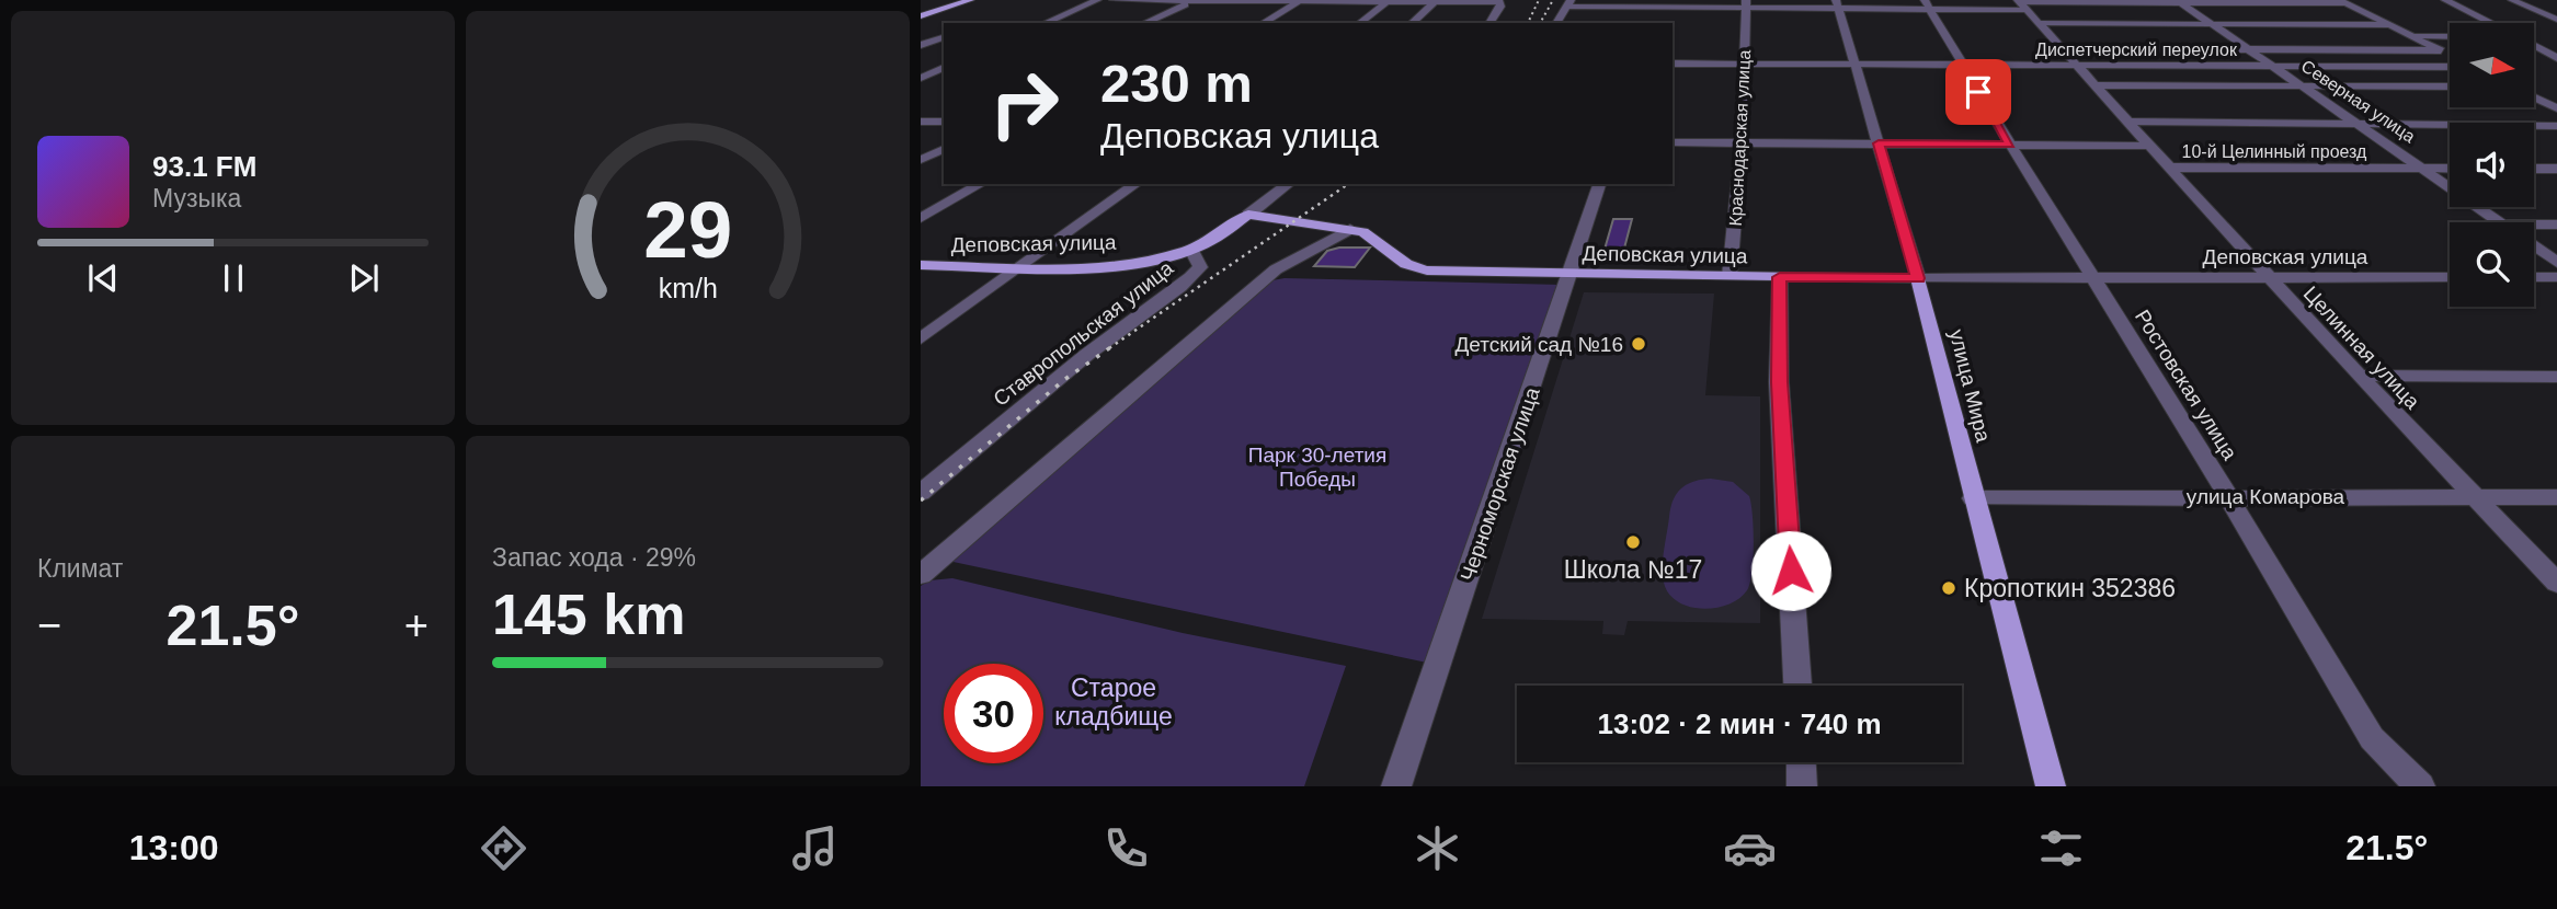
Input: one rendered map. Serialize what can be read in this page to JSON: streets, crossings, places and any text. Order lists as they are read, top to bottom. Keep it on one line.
{"streets":{"main road":["Деповская улица","Ставропольская улица","улица Мира"],"street":["Диспетчерский переулок","Северная улица","Краснодарская улица","10-й Целинный проезд","Целинная улица","Ростовская улица","Черноморская улица","улица Комарова"]},"crossings":[["Диспетчерский переулок","Северная улица"],["Диспетчерский переулок","Краснодарская улица"],["Диспетчерский переулок","Целинная улица"],["Диспетчерский переулок","Ростовская улица"],["Диспетчерский переулок","улица Мира"],["Северная улица","10-й Целинный проезд"],["Краснодарская улица","Деповская улица"],["10-й Целинный проезд","Целинная улица"],["Деповская улица","Ставропольская улица"],["Деповская улица","Целинная улица"],["Деповская улица","Ростовская улица"],["Деповская улица","улица Мира"],["Деповская улица","Черноморская улица"],["Целинная улица","улица Комарова"],["Ростовская улица","улица Комарова"],["улица Мира","улица Комарова"]],"parks":["Парк 30-летия Победы","Старое кладбище"],"places":["Детский сад №16","Школа №17","Кропоткин 352386"],"north":"right","page":{"turn":["230 m","Деповская улица"],"song":["93.1 FM","Музыка"],"tile":["Климат",["Запас хода · 29%","145 km"]],"heat":["−","21.5°","+"],"limit":"30","trip":"13:02 · 2 мин · 740 m","tabs":["13:00","21.5°"],"gauge":["29","km/h"]}}
